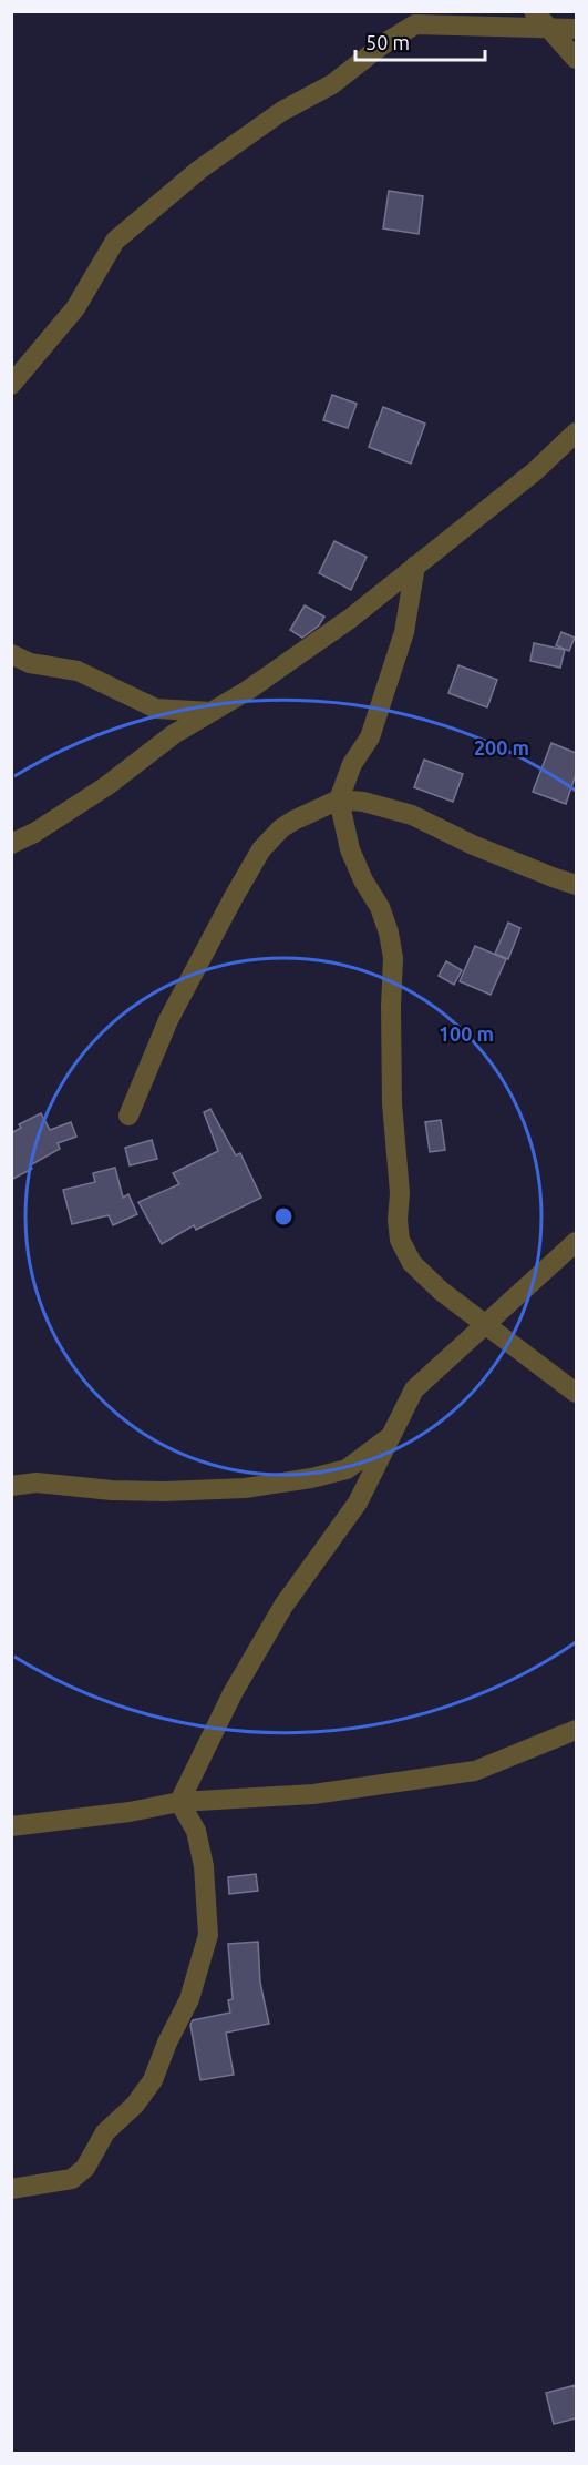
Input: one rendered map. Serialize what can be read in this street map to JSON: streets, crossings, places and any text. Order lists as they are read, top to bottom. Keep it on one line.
{"scale_bar":"50 m","rings":["200 m","100 m"]}
